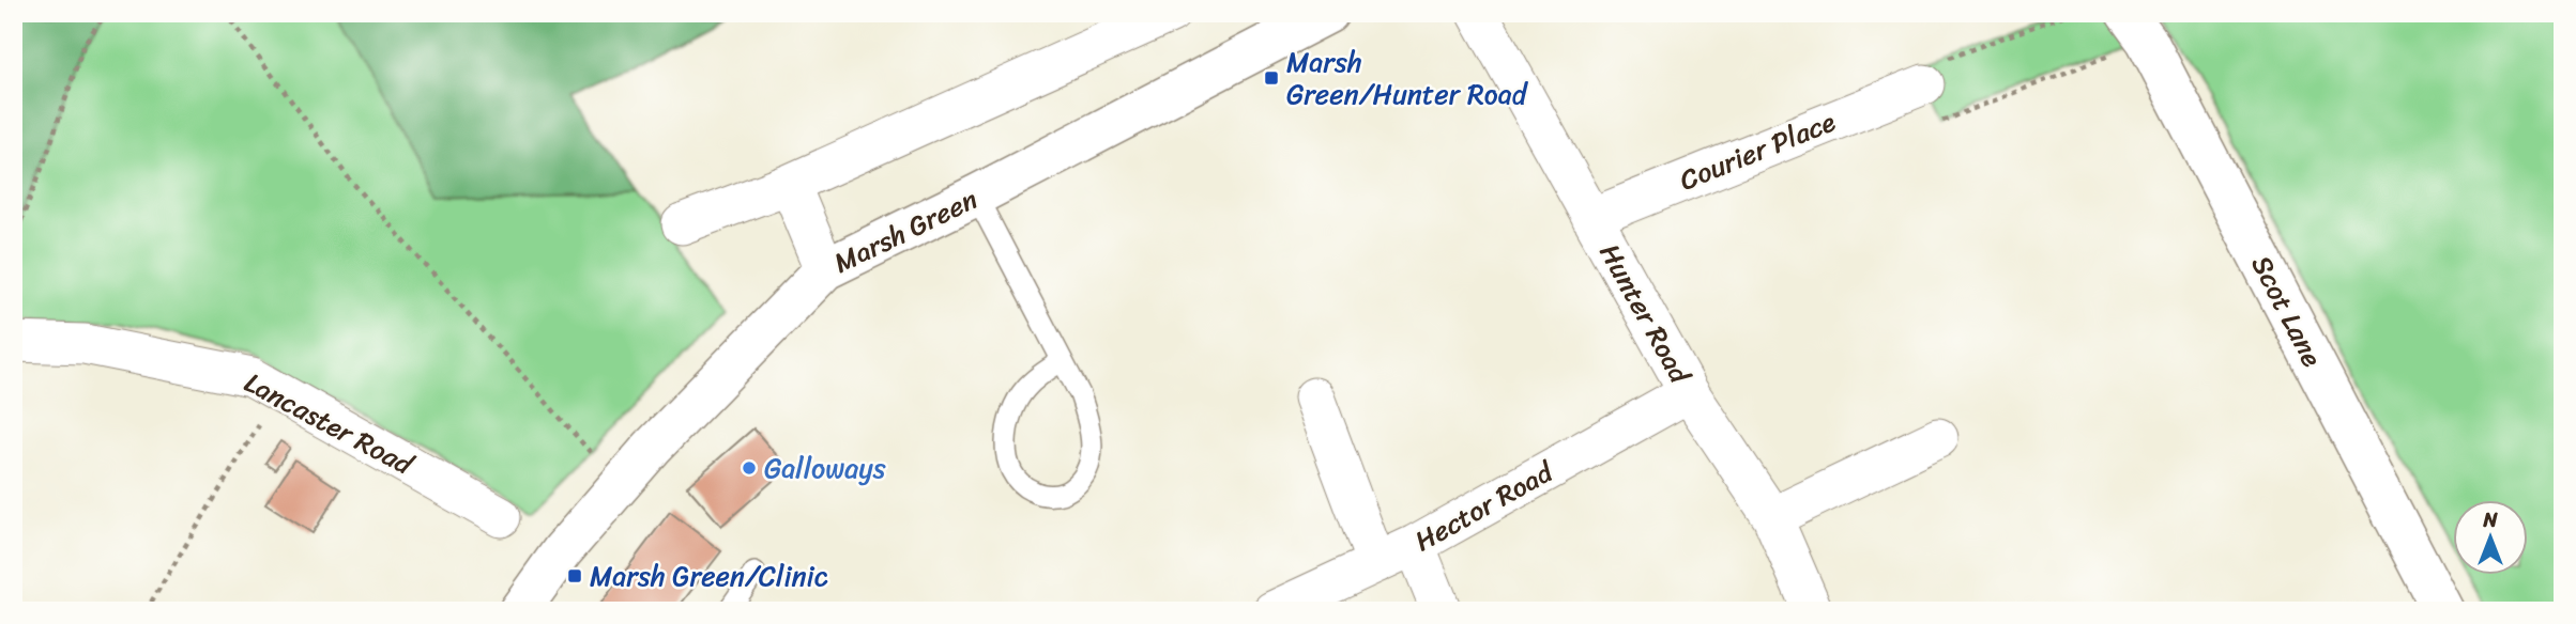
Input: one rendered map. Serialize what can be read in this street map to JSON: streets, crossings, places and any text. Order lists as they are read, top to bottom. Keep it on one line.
{"streets":{"street":["Courier Place","Marsh Green","Scot Lane","Hunter Road","Lancaster Road","Hector Road"]},"crossings":[["Courier Place","Hunter Road"],["Hunter Road","Hector Road"]],"places":{"transit":["Marsh Green/Hunter Road","Marsh Green/Clinic"],"other":["Galloways"]},"north":"top"}
